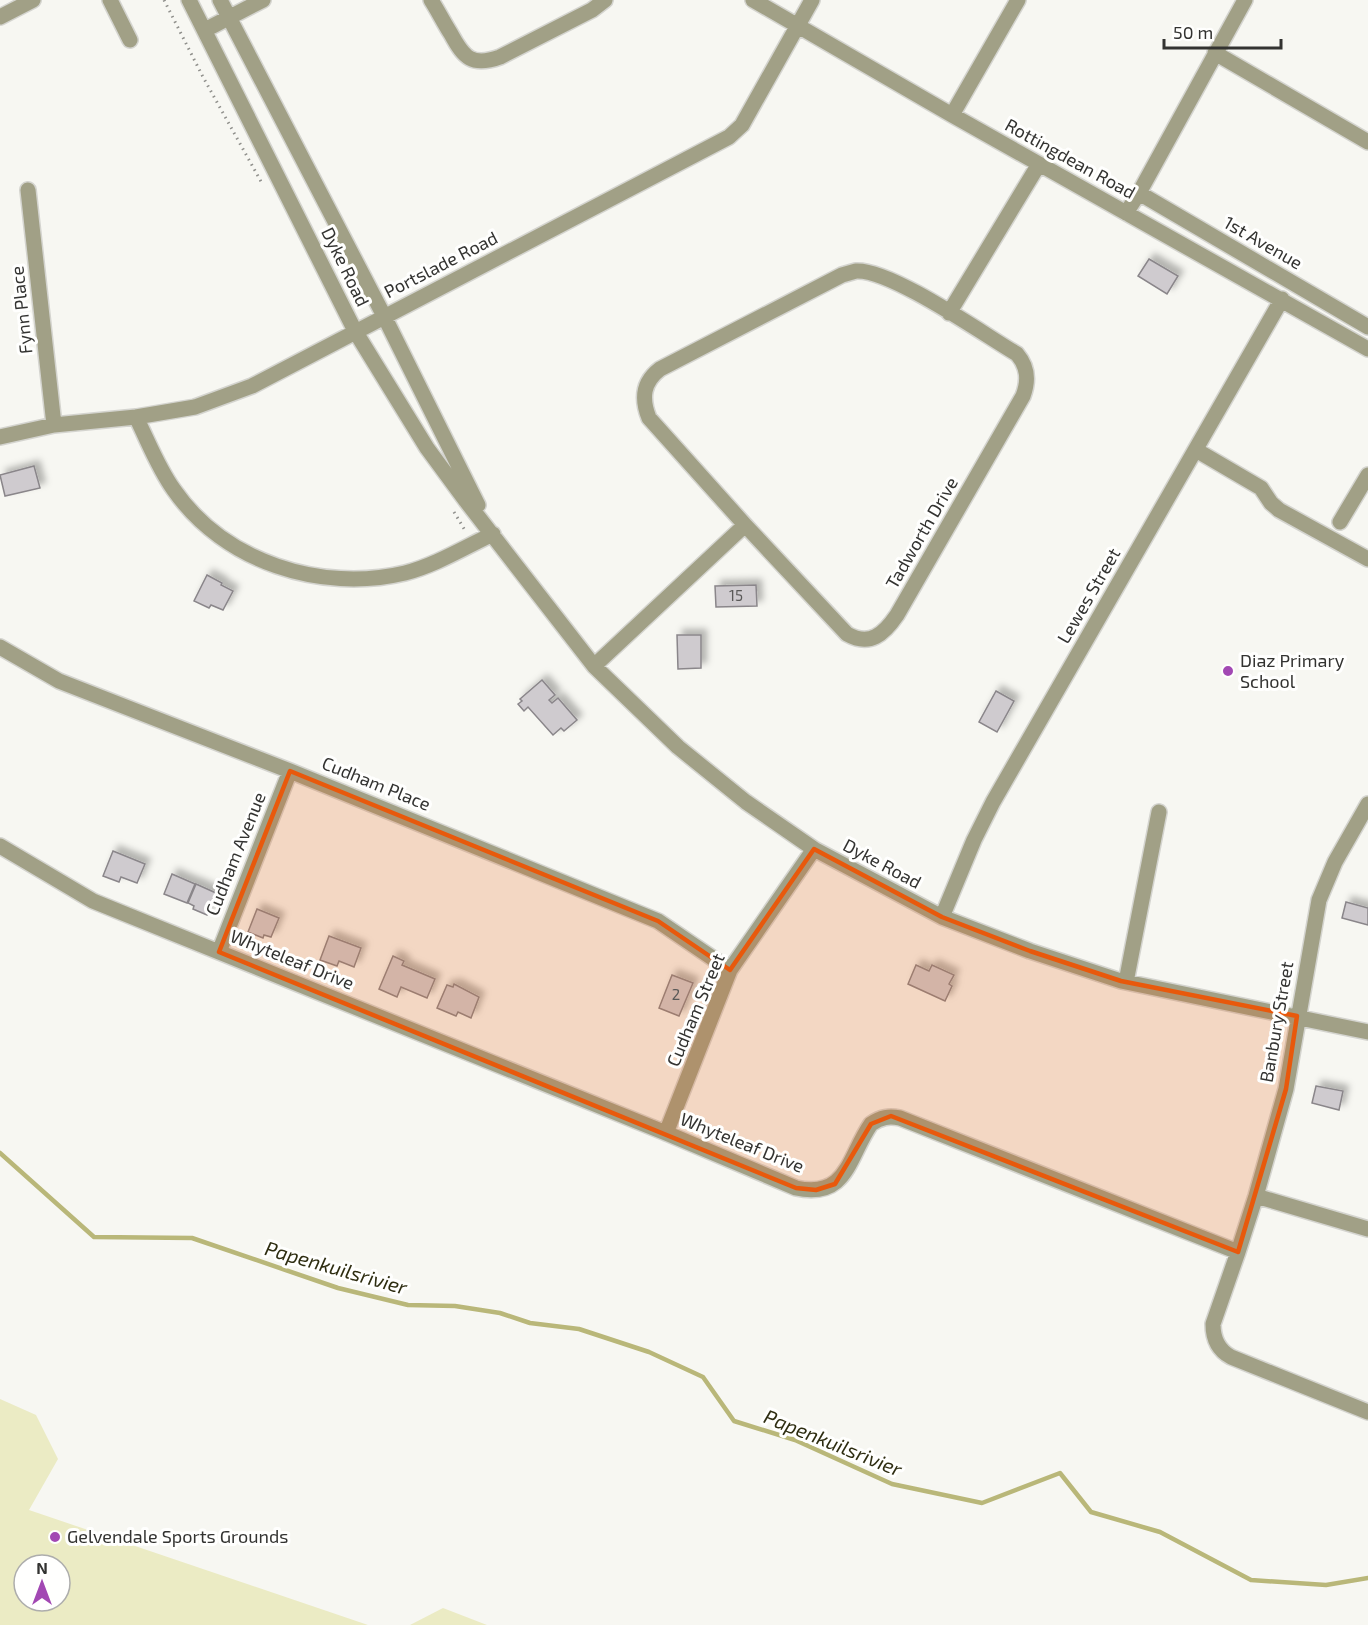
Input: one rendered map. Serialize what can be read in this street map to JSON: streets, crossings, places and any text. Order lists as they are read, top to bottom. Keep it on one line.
{"streets":{"street":["Rottingdean Road","1st Avenue","Portslade Road","Dyke Road","Fynn Place","Tadworth Drive","Lewes Street","Cudham Place","Cudham Avenue","Whyteleaf Drive","Cudham Street","Banbury Street"]},"crossings":[["Rottingdean Road","Portslade Road"],["Rottingdean Road","Lewes Street"],["Portslade Road","Dyke Road"],["Portslade Road","Fynn Place"],["Dyke Road","Lewes Street"],["Dyke Road","Cudham Street"],["Dyke Road","Banbury Street"],["Cudham Place","Cudham Avenue"],["Cudham Place","Cudham Street"],["Cudham Avenue","Whyteleaf Drive"],["Whyteleaf Drive","Cudham Street"],["Whyteleaf Drive","Banbury Street"]],"water":["Papenkuilsrivier"],"places":["Diaz Primary School","Gelvendale Sports Grounds"],"house_numbers":["15","2"],"scale_bar":"50 m","north":"top"}
